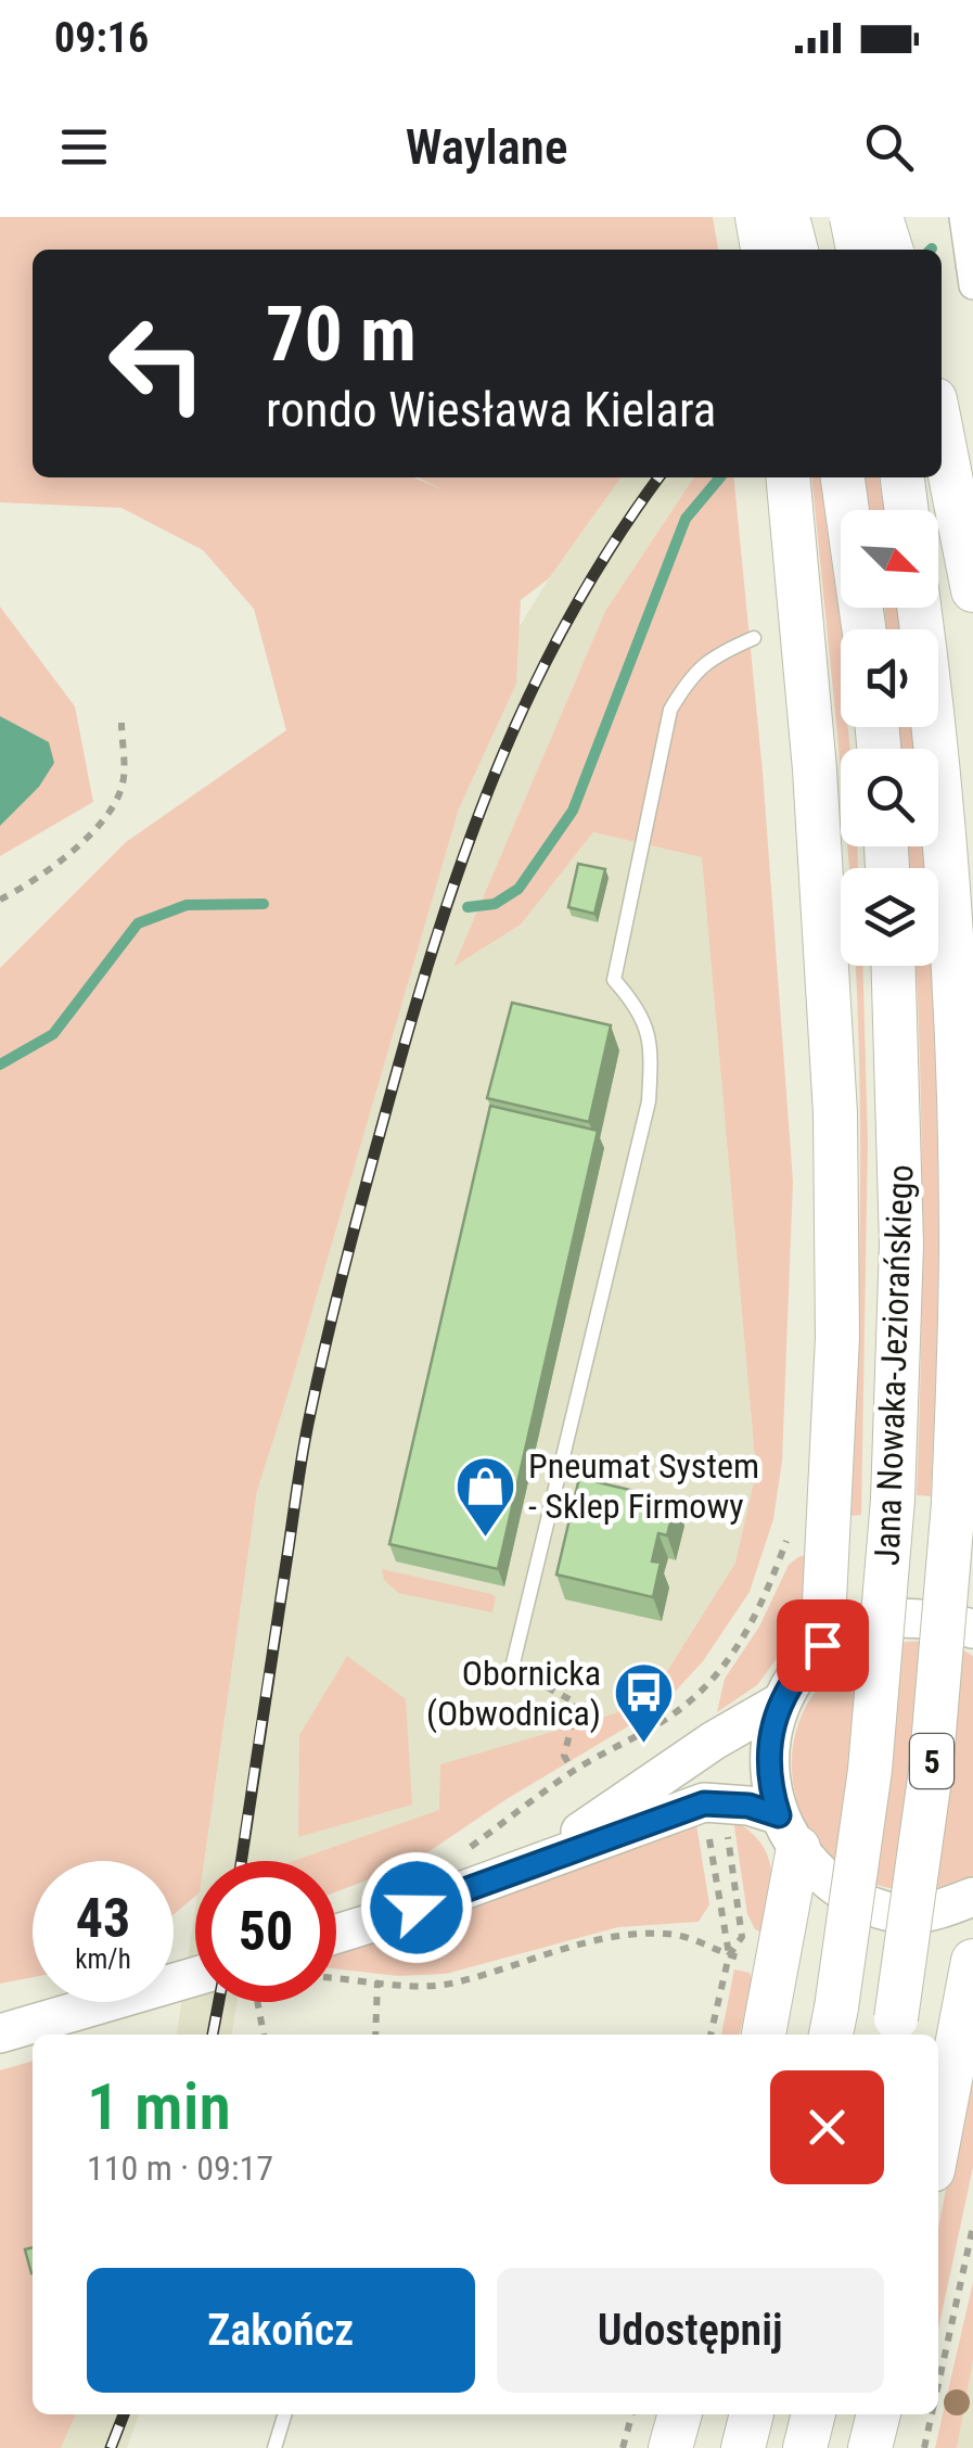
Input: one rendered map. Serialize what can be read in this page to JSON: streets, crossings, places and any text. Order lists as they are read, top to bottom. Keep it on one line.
{"streets":{"main road":["Jana Nowaka-Jeziorańskiego","5"]},"places":{"shop":["Pneumat System - Sklep Firmowy"],"bus stop":["Obornicka (Obwodnica)"]},"north":"bottom right","page":{"status":"09:16","header":"Waylane","turn":["70 m","rondo Wiesława Kielara"],"speed":"43 km/h","limit":"50","heading":["1 min","110 m · 09:17"],"buttons":["Zakończ","Udostępnij"]}}
